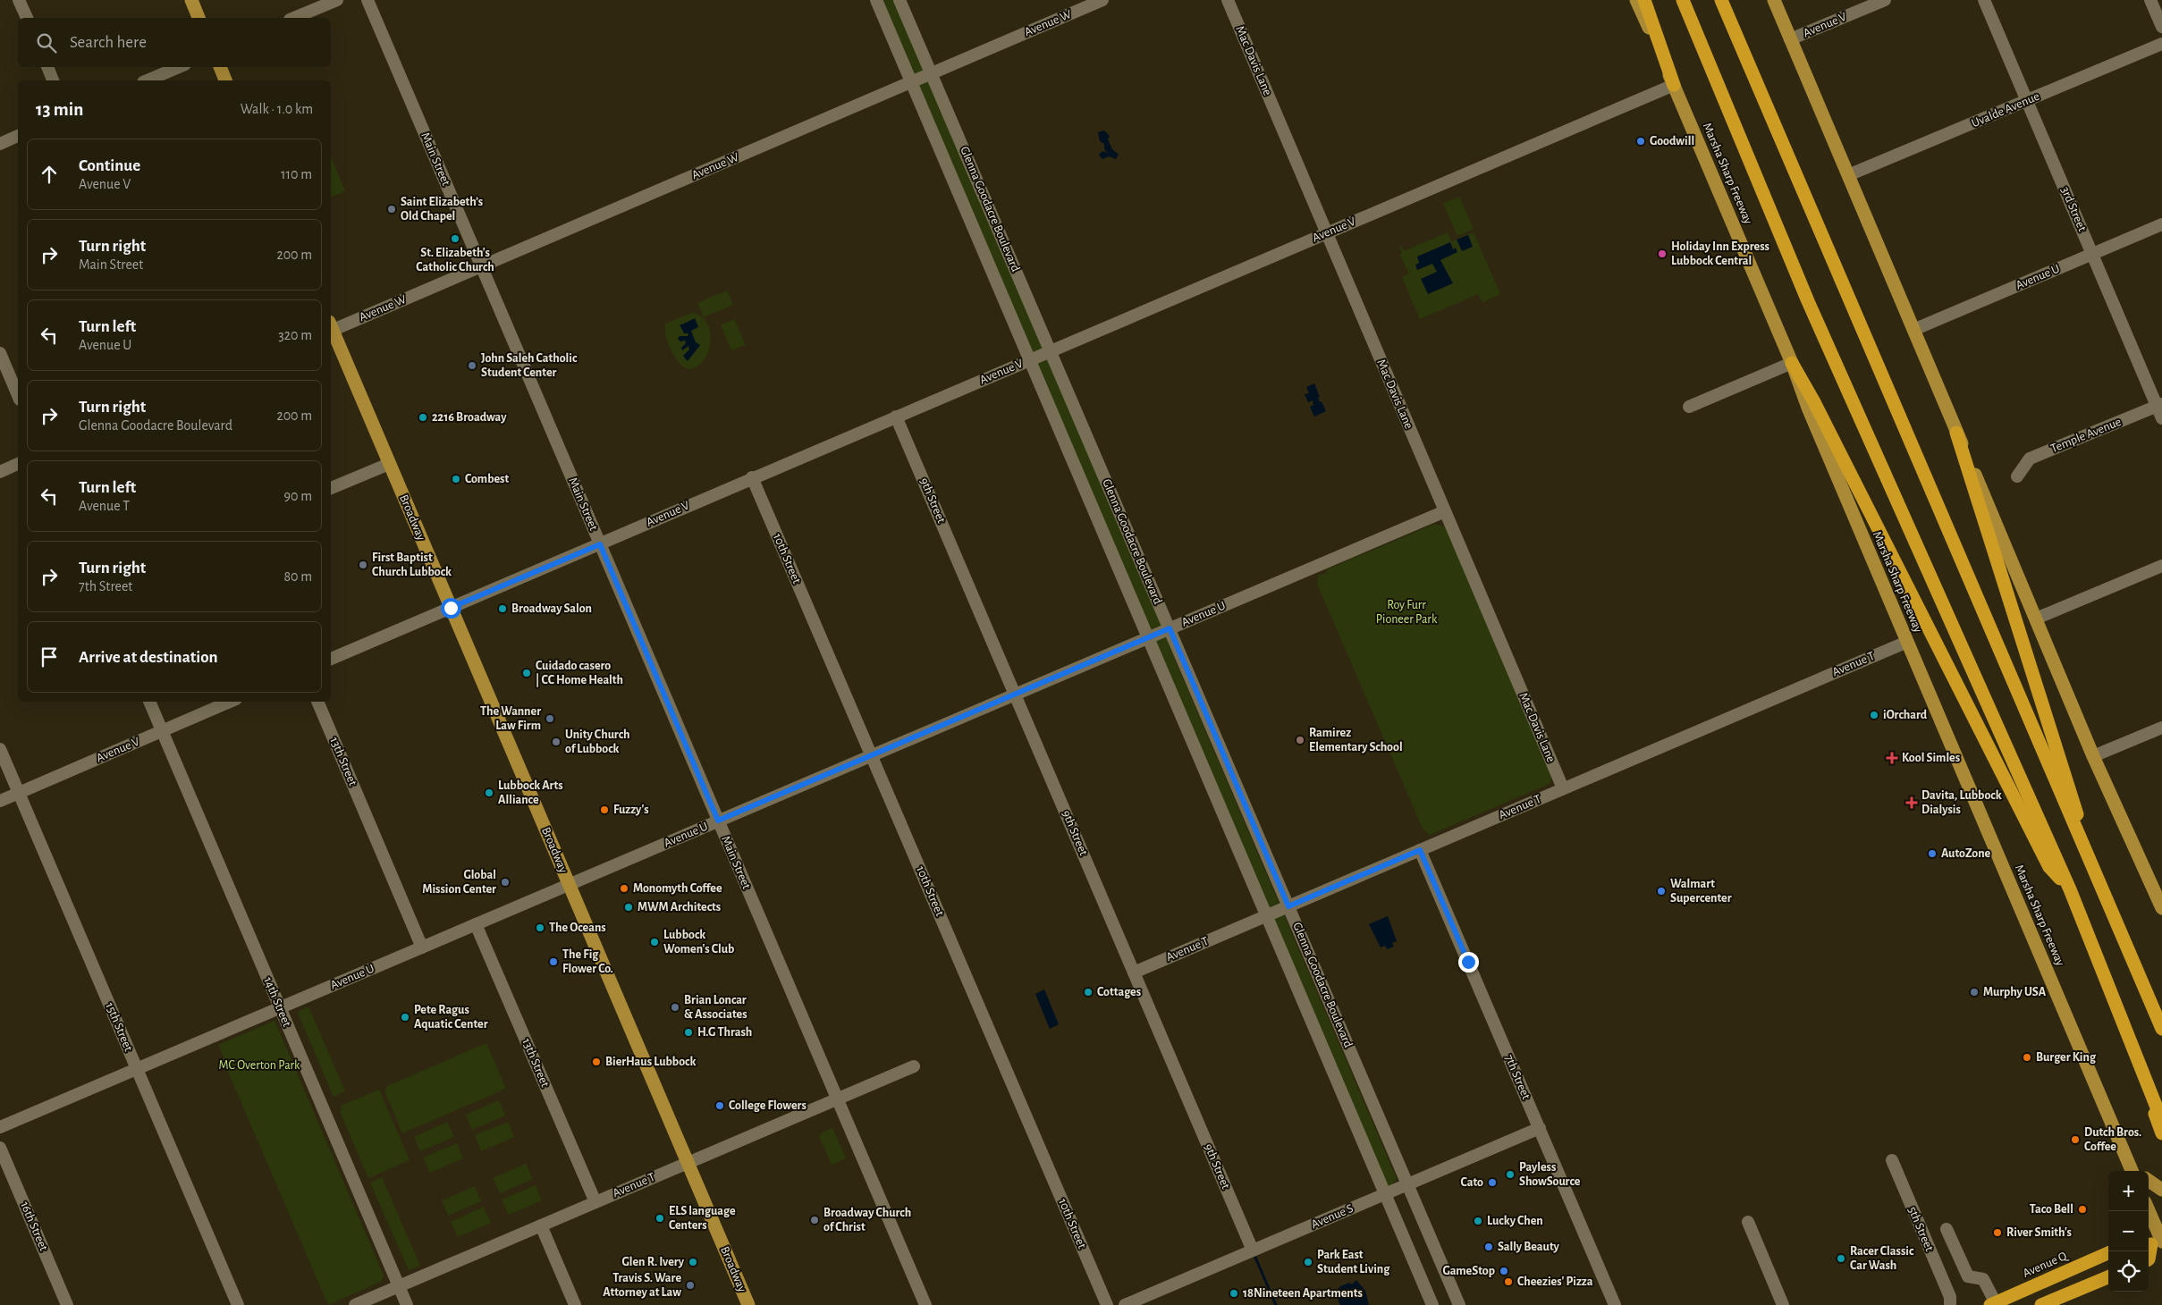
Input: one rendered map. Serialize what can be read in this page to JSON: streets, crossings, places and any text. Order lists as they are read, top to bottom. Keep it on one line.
{"streets":{"highway":["Marsha Sharp Freeway","Avenue Q"],"main road":["Broadway"],"street":["Avenue W","Avenue V","Mac Davis Lane","Uvalde Avenue","Main Street","Glenna Goodacre Boulevard","3rd Street","Avenue U","Temple Avenue","9th Street","10th Street","Avenue T","13th Street","14th Street","15th Street","7th Street","Avenue S","16th Street","5th Street"]},"crossings":[["Avenue W","Main Street"],["Avenue W","Glenna Goodacre Boulevard"],["Avenue V","Mac Davis Lane"],["Avenue V","Main Street"],["Avenue V","Marsha Sharp Freeway"],["Avenue V","Glenna Goodacre Boulevard"],["Avenue V","9th Street"],["Avenue V","Broadway"],["Avenue V","10th Street"],["Avenue V","14th Street"],["Avenue V","15th Street"],["Mac Davis Lane","Avenue U"],["Mac Davis Lane","Avenue T"],["Uvalde Avenue","3rd Street"],["Main Street","Avenue U"],["Main Street","Avenue T"],["Marsha Sharp Freeway","Avenue T"],["Glenna Goodacre Boulevard","Avenue U"],["Glenna Goodacre Boulevard","Avenue T"],["Glenna Goodacre Boulevard","Avenue S"],["3rd Street","Avenue U"],["3rd Street","Temple Avenue"],["Avenue U","9th Street"],["Avenue U","Broadway"],["Avenue U","10th Street"],["Avenue U","13th Street"],["Avenue U","14th Street"],["Avenue U","15th Street"],["9th Street","Avenue T"],["9th Street","Avenue S"],["Broadway","Avenue T"],["Avenue T","13th Street"],["Avenue T","14th Street"],["Avenue T","7th Street"],["7th Street","Avenue S"]],"parks":["Roy Furr Pioneer Park","MC Overton Park"],"places":{"other":["Goodwill","Saint Elizabeth’s Old Chapel","St. Elizabeth's Catholic Church","Holiday Inn Express Lubbock Central","John Saleh Catholic Student Center","2216 Broadway","Combest","First Baptist Church Lubbock","Broadway Salon","Cuidado casero | CC Home Health","iOrchard","The Wanner Law Firm","Ramirez Elementary School","Unity Church of Lubbock","Lubbock Arts Alliance","Fuzzy's","AutoZone","Global Mission Center","Monomyth Coffee","Walmart Supercenter","MWM Architects","The Oceans","Lubbock Women's Club","The Fig Flower Co.","Cottages","Murphy USA","Brian Loncar & Associates","Pete Ragus Aquatic Center","H.G Thrash","Burger King","BierHaus Lubbock","College Flowers","Dutch Bros. Coffee","Payless ShowSource","Cato","Taco Bell","ELS language Centers","Broadway Church of Christ","Lucky Chen","River Smith's","Sally Beauty","Racer Classic Car Wash","Glen R. Ivery","Park East Student Living","GameStop","Cheezies' Pizza","Travis S. Ware Attorney at Law","18Nineteen Apartments"],"health":["Kool Simles","Davita, Lubbock Dialysis"]},"page":{"search":"Search here","heading":["13 min","Walk · 1.0 km"],"list":[["Continue","Avenue V","110 m"],["Turn right","Main Street","200 m"],["Turn left","Avenue U","320 m"],["Turn right","Glenna Goodacre Boulevard","200 m"],["Turn left","Avenue T","90 m"],["Turn right","7th Street","80 m"],"Arrive at destination"],"map_buttons":["+","−"]}}
